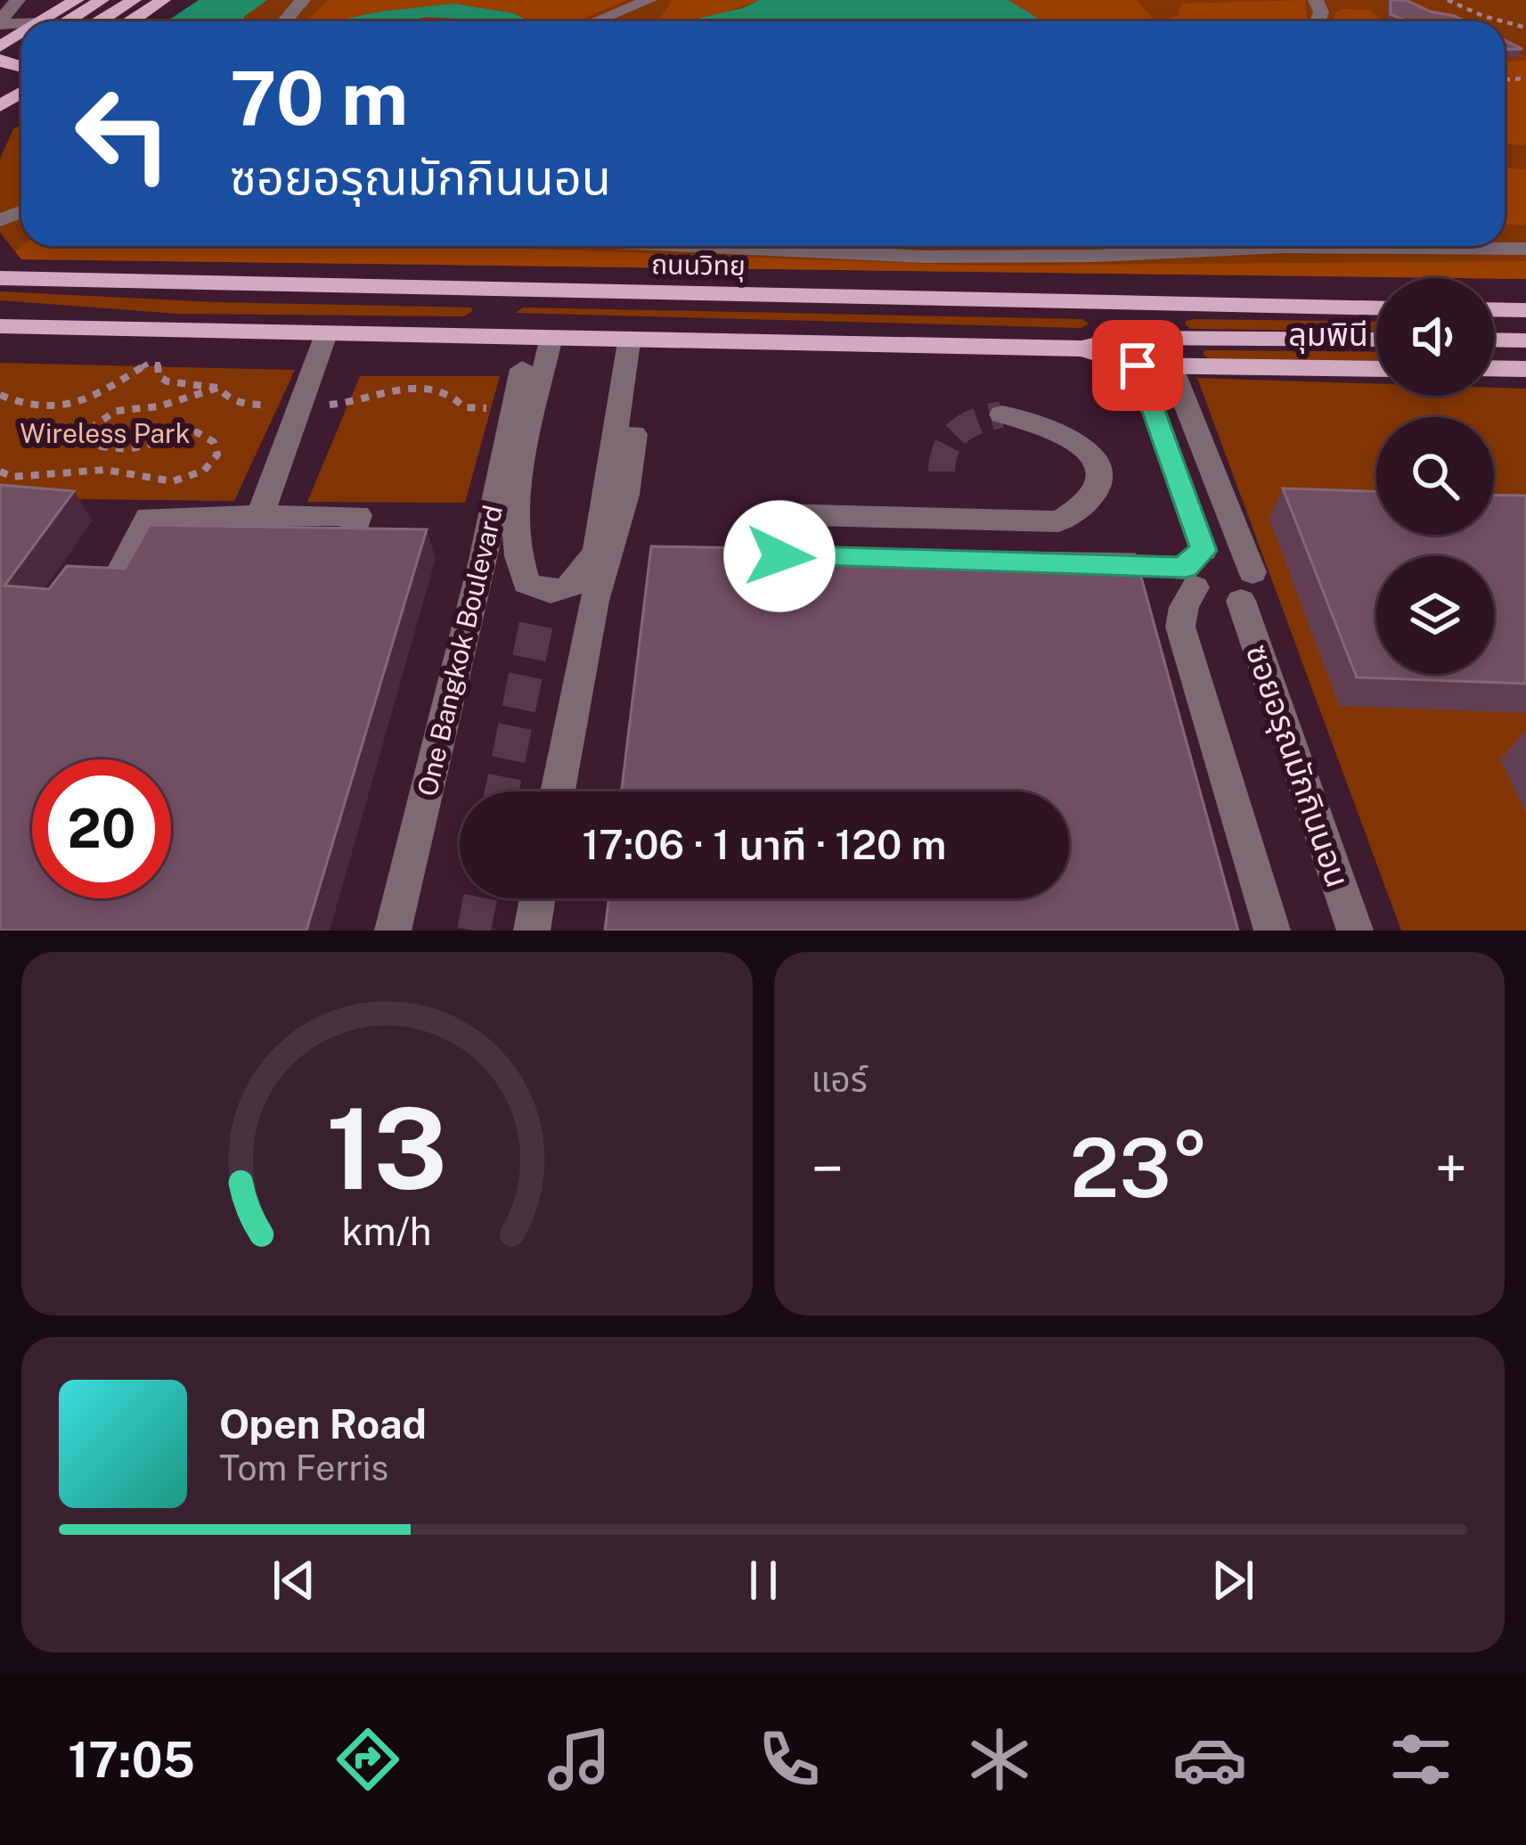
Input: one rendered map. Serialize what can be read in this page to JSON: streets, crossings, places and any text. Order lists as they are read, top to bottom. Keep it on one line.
{"streets":{"main road":["ถนนวิทยุ"],"street":["One Bangkok Boulevard","ซอยอรุณมักกินนอน"]},"districts":["ลุมพินี"],"parks":["Wireless Park"],"page":{"turn":["70 m","ซอยอรุณมักกินนอน"],"limit":"20","trip":"17:06 · 1 นาที · 120 m","tile":"แอร์","heat":["−","23°","+"],"song":["Open Road","Tom Ferris"],"tabs":"17:05","gauge":["13","km/h"]}}
